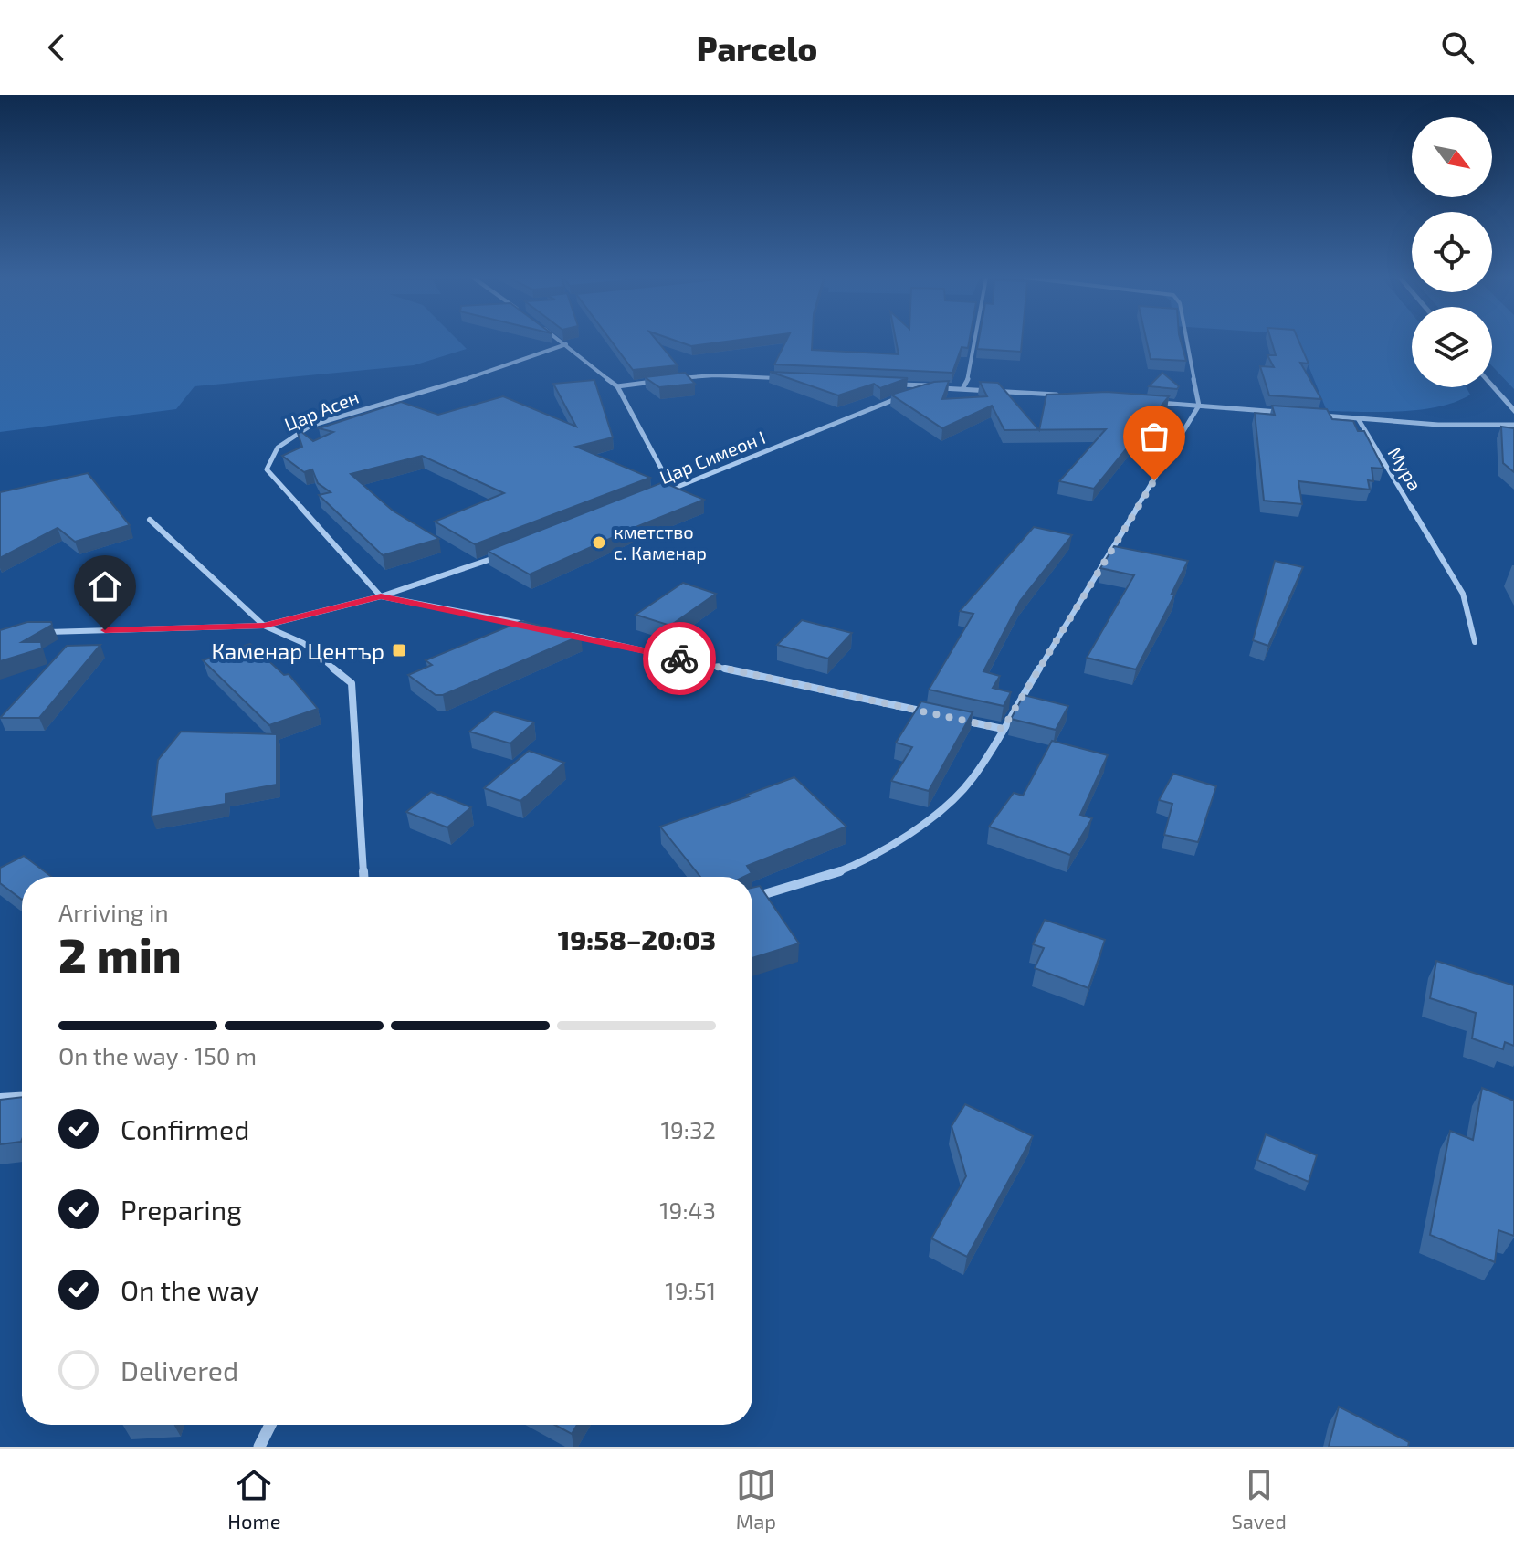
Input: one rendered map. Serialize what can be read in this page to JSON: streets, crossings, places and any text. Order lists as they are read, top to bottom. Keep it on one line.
{"streets":{"street":["Цар Асен","Цар Симеон I","Мура"]},"places":{"other":["кметство с. Каменар"],"transit":["Каменар Център"]},"north":"bottom right","page":{"header":"Parcelo","heading":["2 min","Arriving in","19:58–20:03"],"bar":"On the way · 150 m","list":[["Confirmed","19:32"],["Preparing","19:43"],["On the way","19:51"],"Delivered"],"tabs":["Home","Map","Saved"]}}
